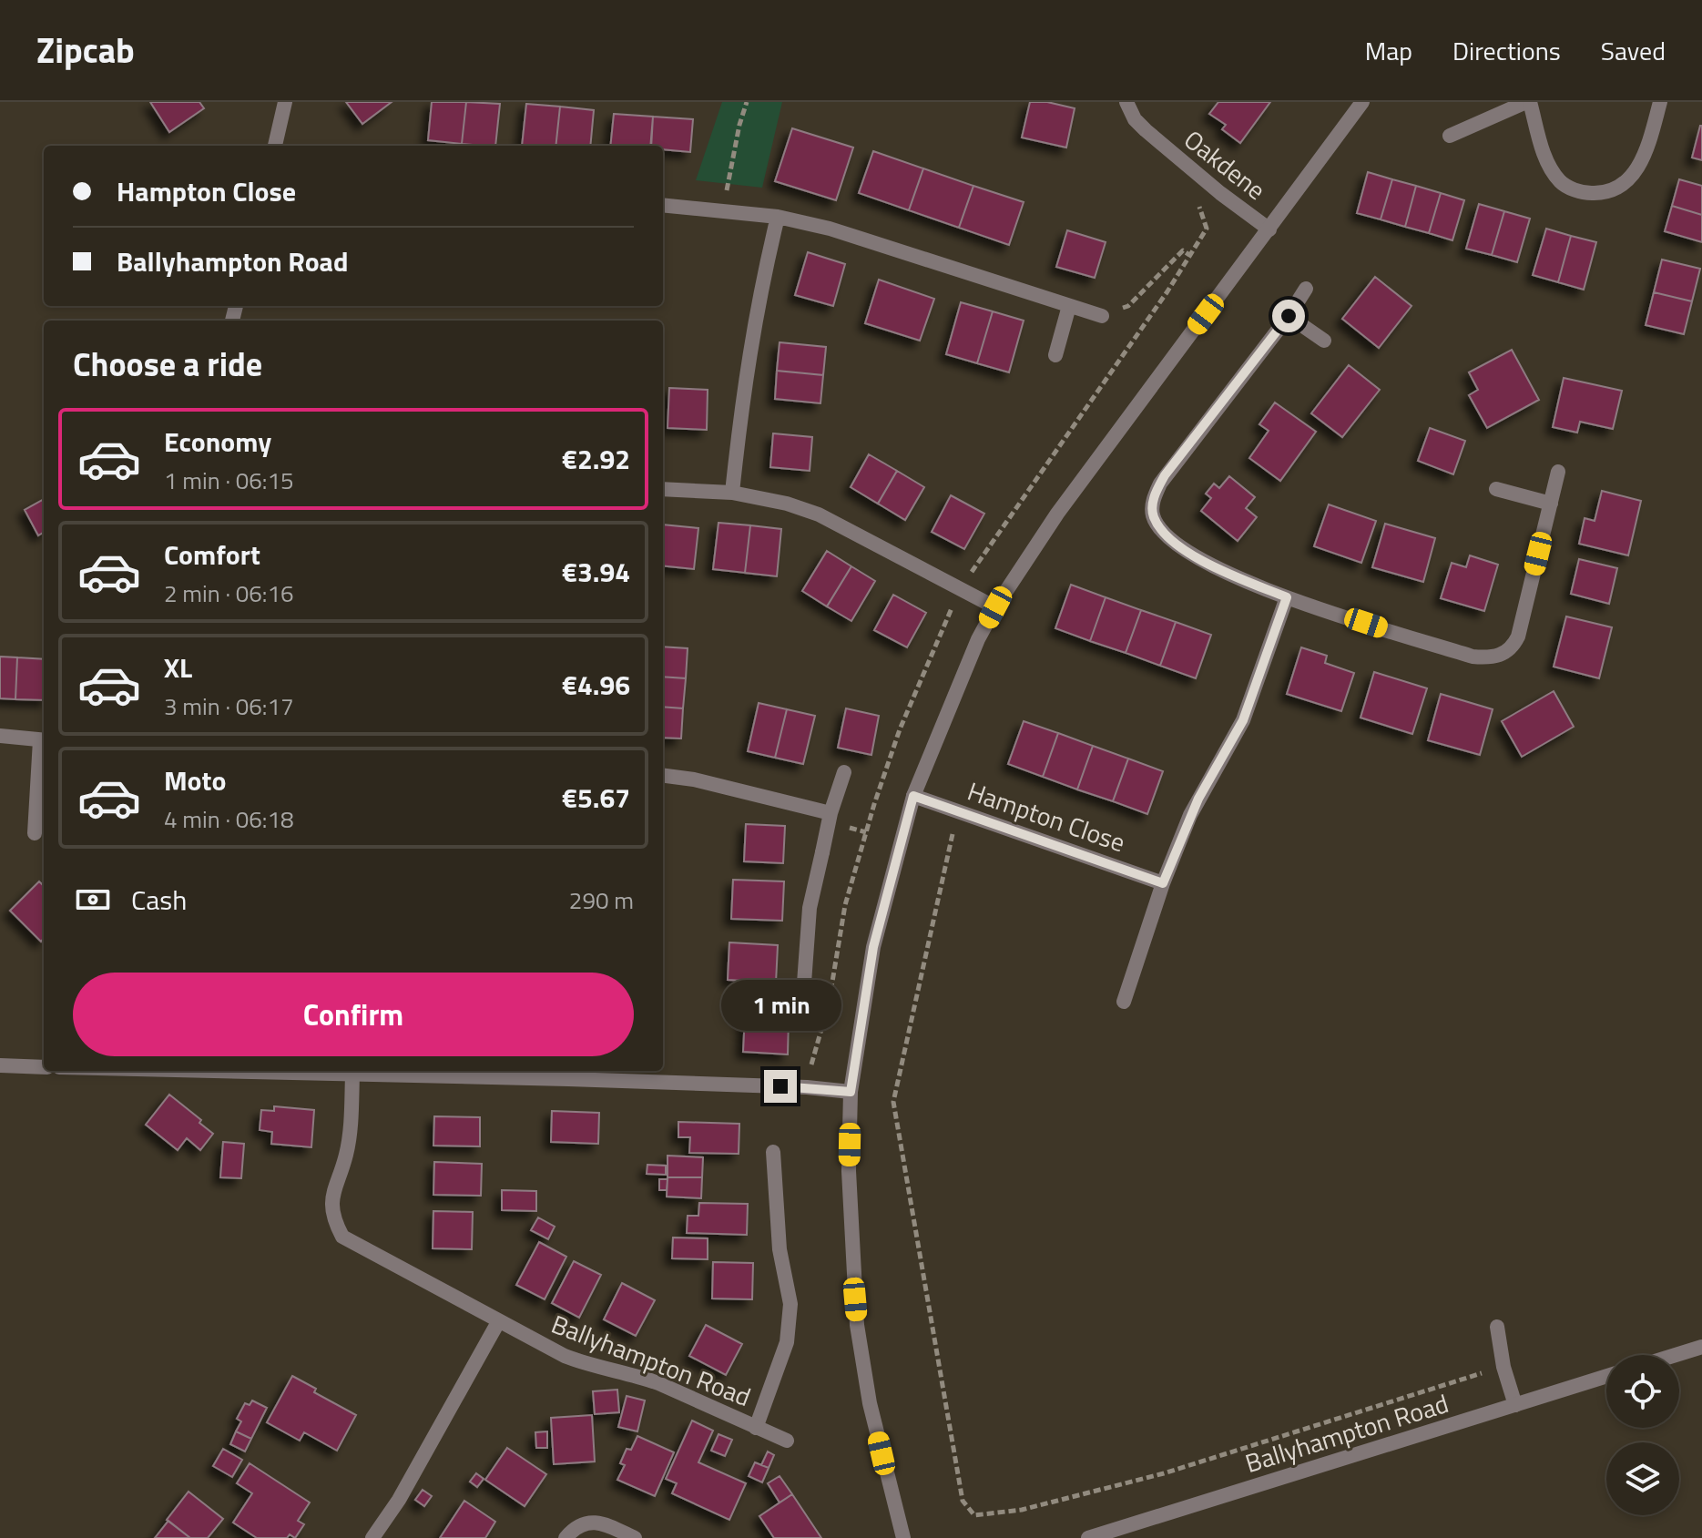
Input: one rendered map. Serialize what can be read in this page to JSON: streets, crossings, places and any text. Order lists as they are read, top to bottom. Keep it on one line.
{"streets":{"street":["Oakdene","Hampton Close","Ballyhampton Road"]},"page":{"header":"Zipcab","nav":["Map","Directions","Saved"],"banner":["Hampton Close","Ballyhampton Road"],"heading":"Choose a ride","list":[{"name":"Economy","note":"1 min · 06:15","value":"€2.92"},{"name":"Comfort","note":"2 min · 06:16","value":"€3.94"},{"name":"XL","note":"3 min · 06:17","value":"€4.96"},{"name":"Moto","note":"4 min · 06:18","value":"€5.67"}],"pay":["Cash","290 m"],"buttons":"Confirm","bubble":"1 min"}}
